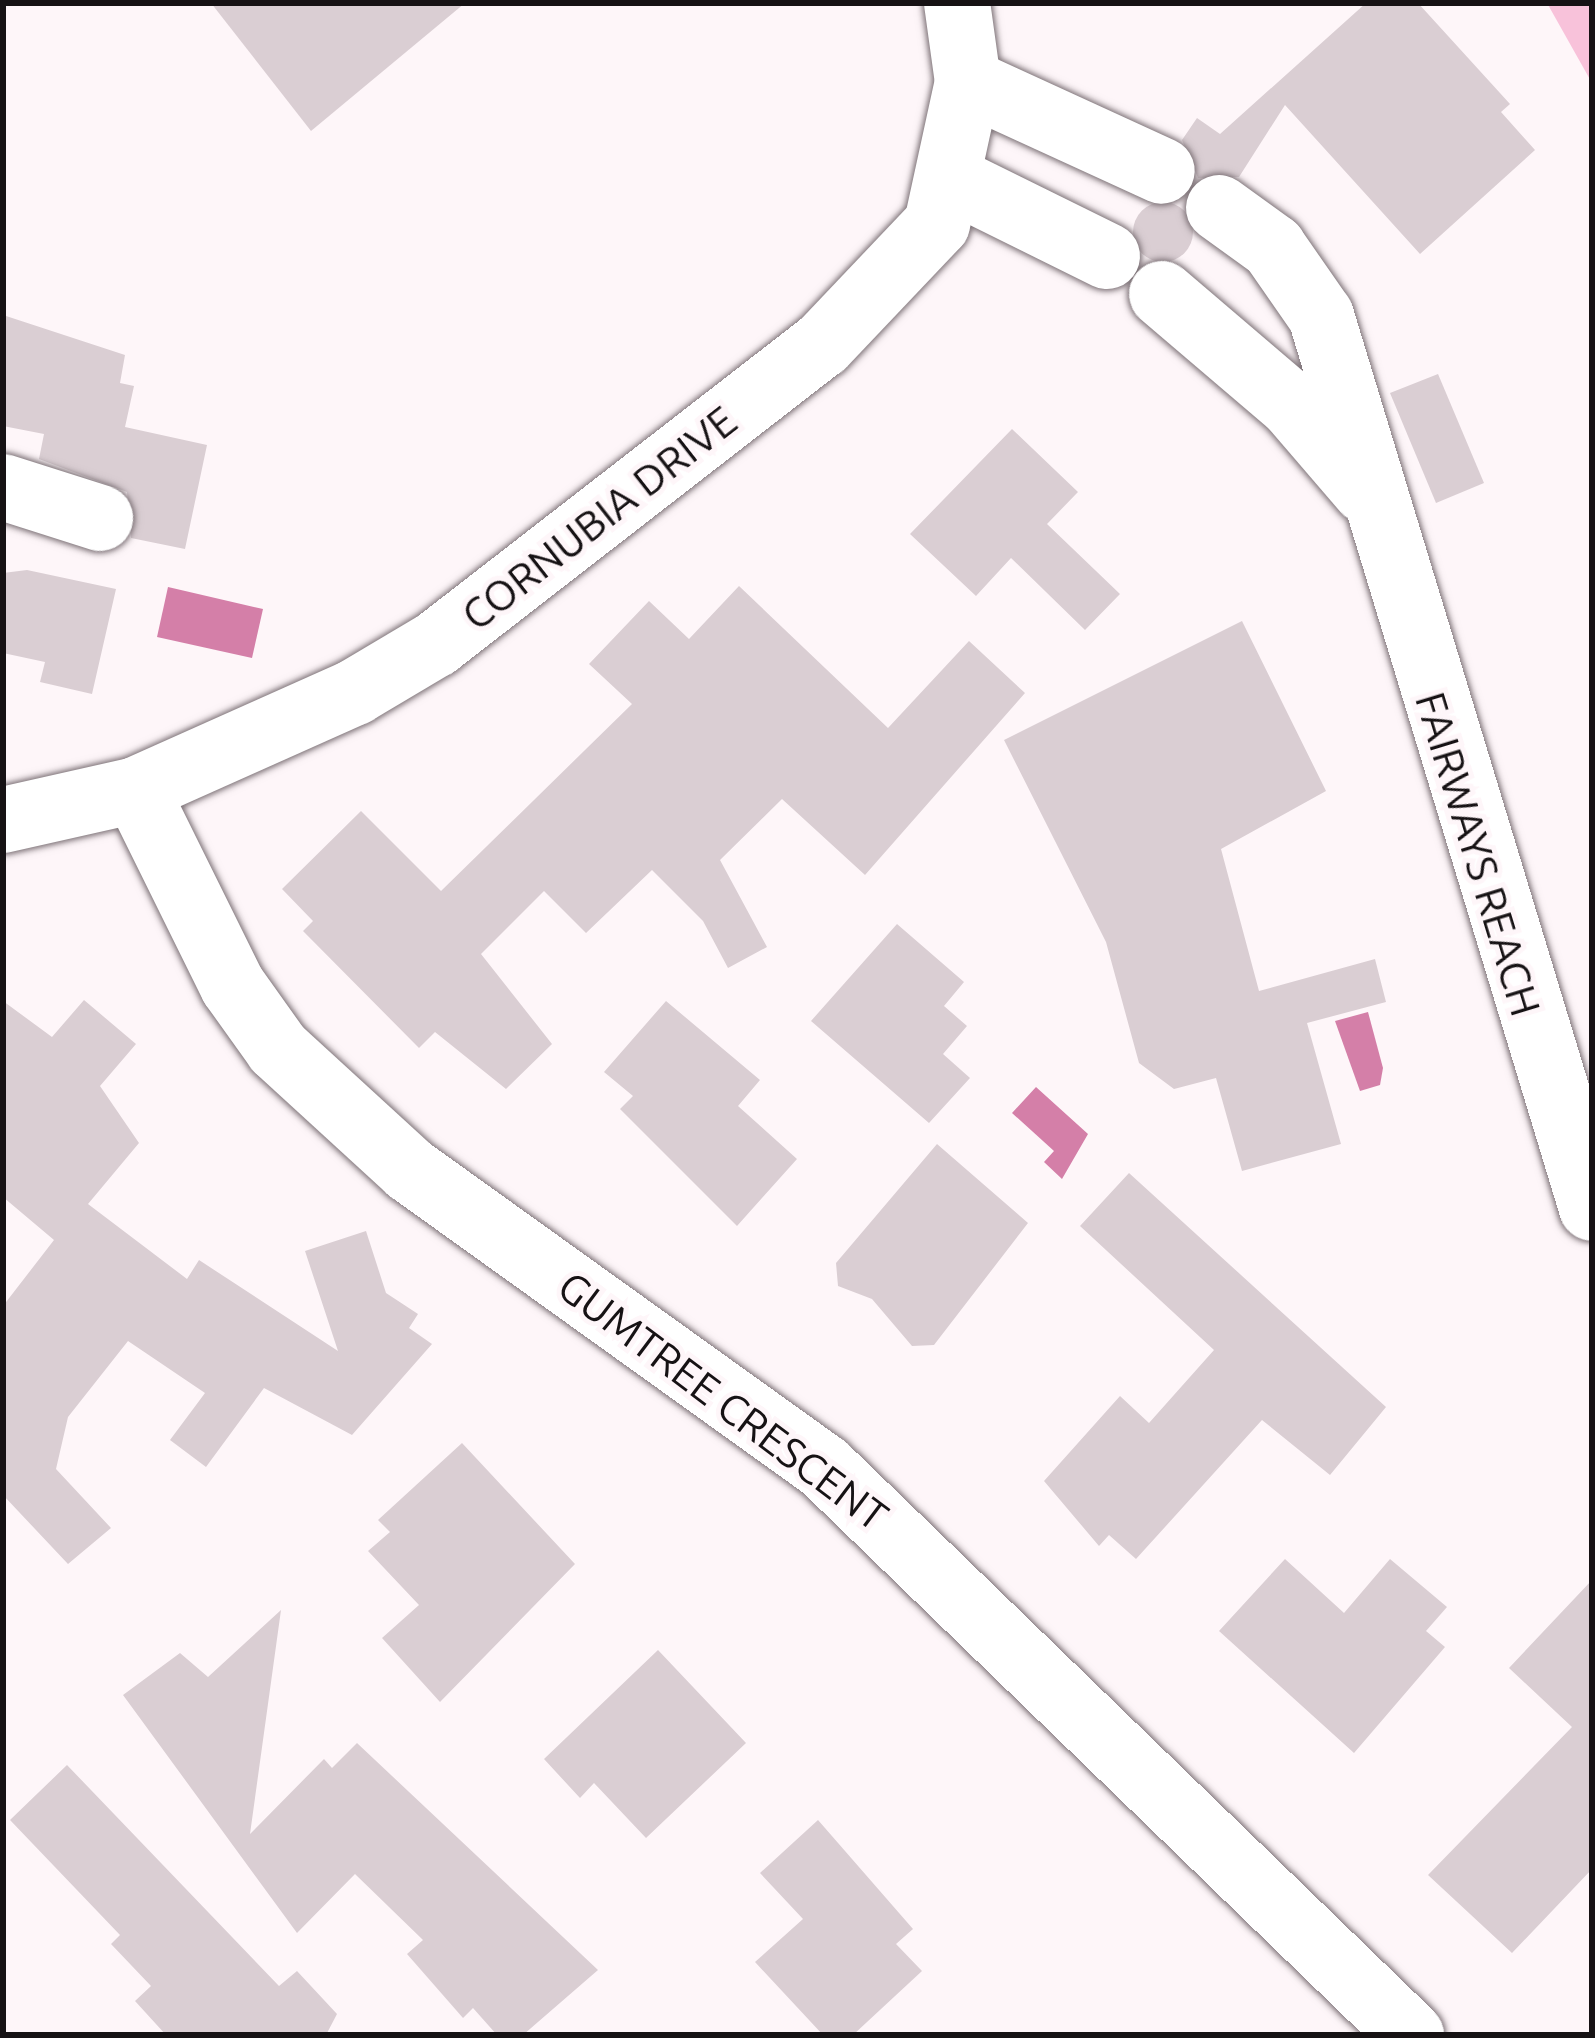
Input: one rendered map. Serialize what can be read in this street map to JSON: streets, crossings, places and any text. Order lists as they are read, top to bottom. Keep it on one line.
{"streets":{"street":["CORNUBIA DRIVE","FAIRWAYS REACH","GUMTREE CRESCENT"]},"crossings":[["CORNUBIA DRIVE","GUMTREE CRESCENT"]]}
